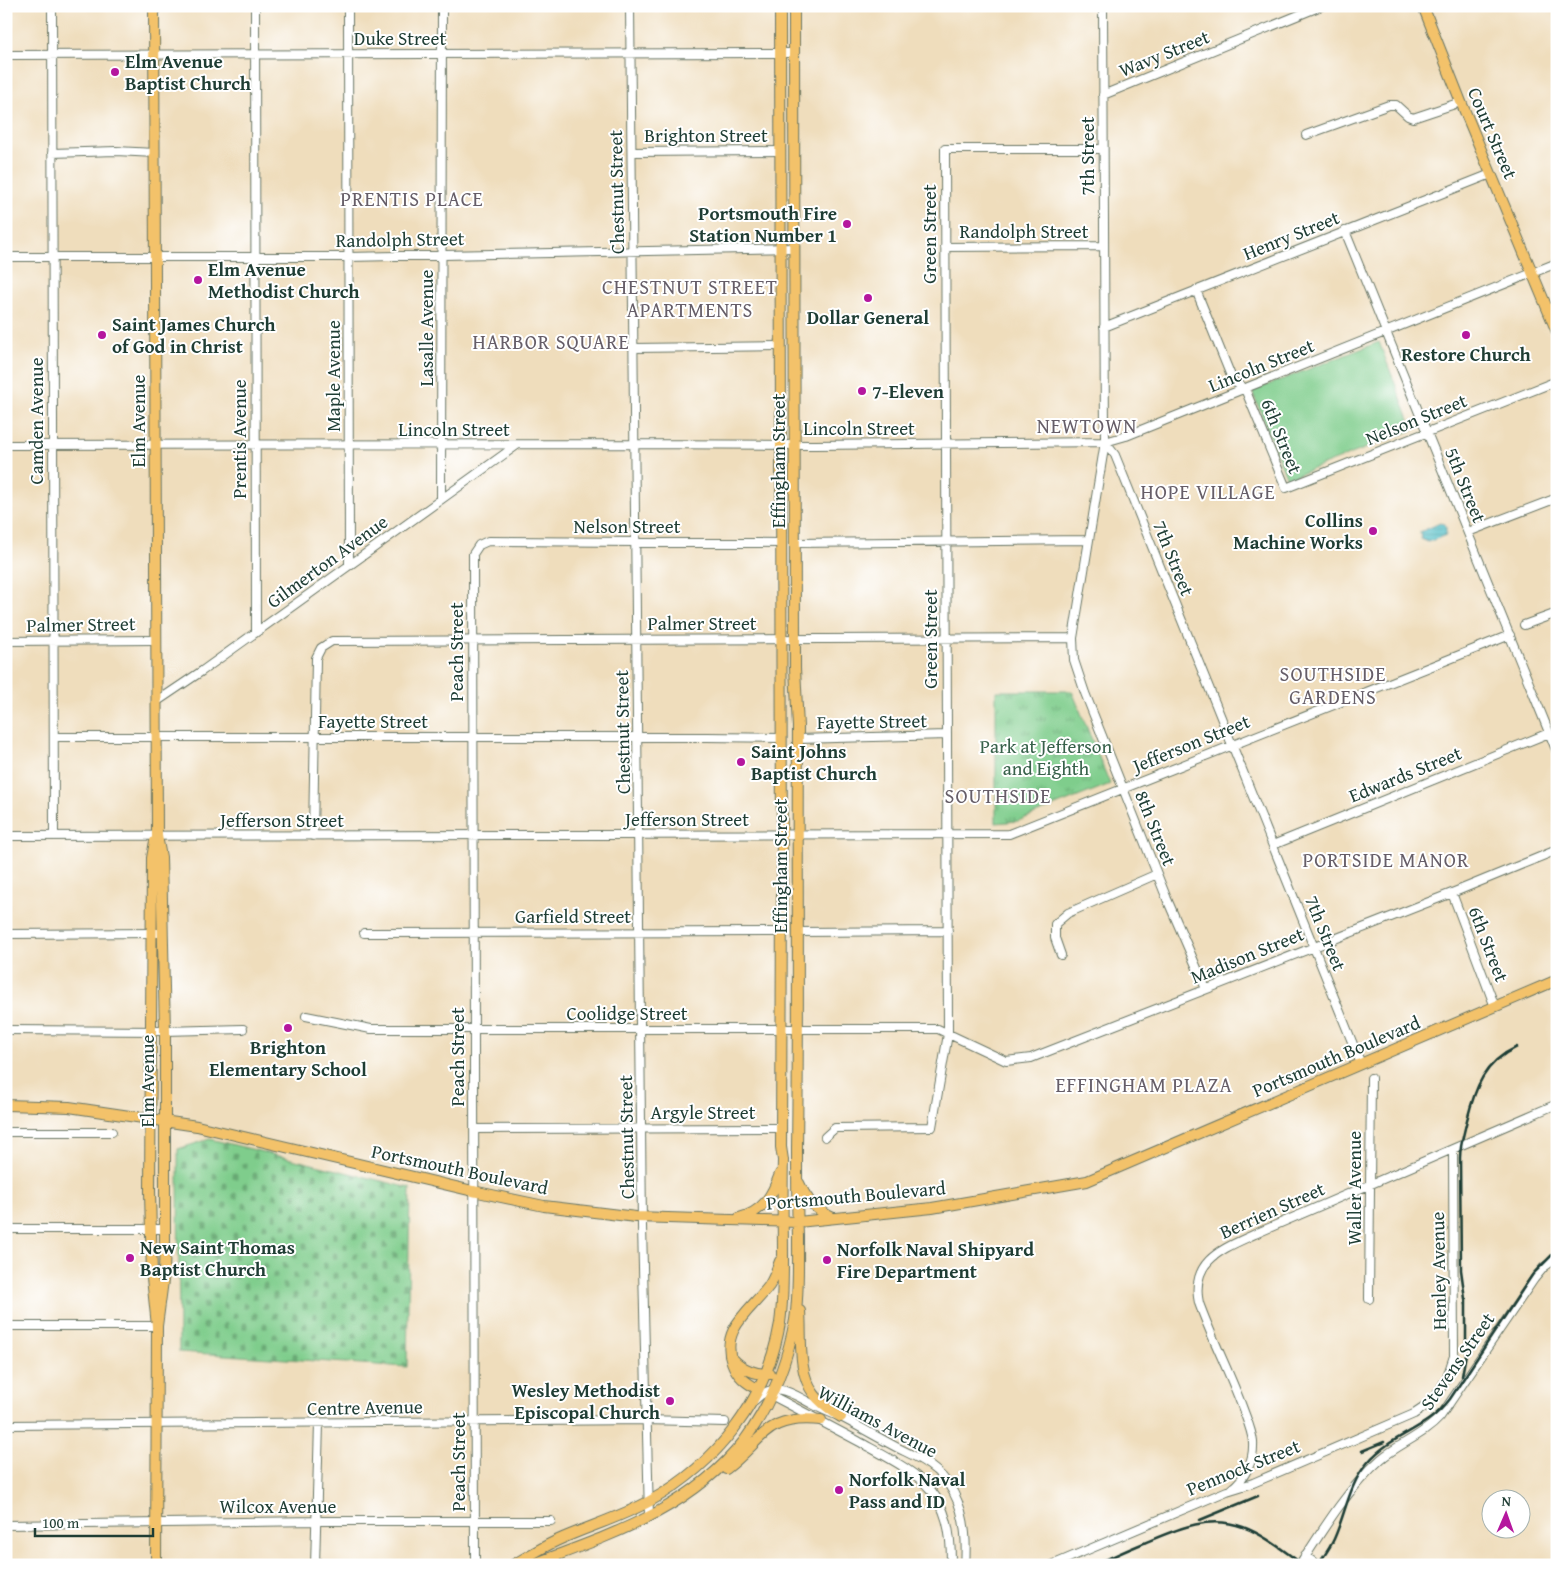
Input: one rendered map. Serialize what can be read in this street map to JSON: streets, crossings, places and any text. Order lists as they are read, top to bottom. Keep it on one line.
{"streets":{"main road":["Court Street","Elm Avenue","Effingham Street","Portsmouth Boulevard"],"street":["Duke Street","Wavy Street","Brighton Street","7th Street","Chestnut Street","Randolph Street","Green Street","Henry Street","Lasalle Avenue","Lincoln Street","Maple Avenue","Nelson Street","Camden Avenue","6th Street","Prentis Avenue","5th Street","Gilmerton Avenue","Palmer Street","Peach Street","Fayette Street","Jefferson Street","Edwards Street","8th Street","Garfield Street","Madison Street","Coolidge Street","Argyle Street","Waller Avenue","Berrien Street","Henley Avenue","Stevens Street","Centre Avenue","Williams Avenue","Pennock Street","Wilcox Avenue"]},"crossings":[["Duke Street","Chestnut Street"],["Duke Street","Lasalle Avenue"],["Duke Street","Maple Avenue"],["Duke Street","Camden Avenue"],["Duke Street","Elm Avenue"],["Duke Street","Prentis Avenue"],["Duke Street","Effingham Street"],["Wavy Street","7th Street"],["Court Street","Henry Street"],["Court Street","Lincoln Street"],["Brighton Street","Chestnut Street"],["Brighton Street","Effingham Street"],["7th Street","Randolph Street"],["7th Street","Green Street"],["7th Street","Henry Street"],["7th Street","Lincoln Street"],["7th Street","Jefferson Street"],["7th Street","Edwards Street"],["7th Street","8th Street"],["7th Street","Madison Street"],["7th Street","Portsmouth Boulevard"],["Chestnut Street","Randolph Street"],["Chestnut Street","Lincoln Street"],["Chestnut Street","Nelson Street"],["Chestnut Street","Effingham Street"],["Chestnut Street","Palmer Street"],["Chestnut Street","Fayette Street"],["Chestnut Street","Jefferson Street"],["Chestnut Street","Garfield Street"],["Chestnut Street","Coolidge Street"],["Chestnut Street","Portsmouth Boulevard"],["Chestnut Street","Argyle Street"],["Chestnut Street","Centre Avenue"],["Randolph Street","Green Street"],["Randolph Street","Lasalle Avenue"],["Randolph Street","Maple Avenue"],["Randolph Street","Camden Avenue"],["Randolph Street","Elm Avenue"],["Randolph Street","Prentis Avenue"],["Randolph Street","Effingham Street"],["Green Street","Lincoln Street"],["Green Street","Palmer Street"],["Green Street","Fayette Street"],["Green Street","Jefferson Street"],["Green Street","Madison Street"],["Green Street","Coolidge Street"],["Henry Street","6th Street"],["Henry Street","5th Street"],["Lasalle Avenue","Lincoln Street"],["Lasalle Avenue","Gilmerton Avenue"],["Lincoln Street","Maple Avenue"],["Lincoln Street","Camden Avenue"],["Lincoln Street","Elm Avenue"],["Lincoln Street","6th Street"],["Lincoln Street","Prentis Avenue"],["Lincoln Street","Effingham Street"],["Lincoln Street","5th Street"],["Lincoln Street","Gilmerton Avenue"],["Lincoln Street","8th Street"],["Maple Avenue","Gilmerton Avenue"],["Nelson Street","6th Street"],["Nelson Street","Effingham Street"],["Nelson Street","5th Street"],["Nelson Street","Peach Street"],["Camden Avenue","Palmer Street"],["Camden Avenue","Fayette Street"],["Camden Avenue","Jefferson Street"],["Elm Avenue","Gilmerton Avenue"],["Elm Avenue","Palmer Street"],["Elm Avenue","Fayette Street"],["Elm Avenue","Jefferson Street"],["Elm Avenue","Portsmouth Boulevard"],["Elm Avenue","Centre Avenue"],["Elm Avenue","Wilcox Avenue"],["6th Street","Madison Street"],["6th Street","Portsmouth Boulevard"],["Prentis Avenue","Gilmerton Avenue"],["Effingham Street","Palmer Street"],["Effingham Street","Fayette Street"],["Effingham Street","Jefferson Street"],["Effingham Street","Garfield Street"],["Effingham Street","Coolidge Street"],["Effingham Street","Portsmouth Boulevard"],["Effingham Street","Argyle Street"],["Effingham Street","Williams Avenue"],["5th Street","Jefferson Street"],["5th Street","Edwards Street"],["Palmer Street","Peach Street"],["Palmer Street","Fayette Street"],["Palmer Street","8th Street"],["Peach Street","Fayette Street"],["Peach Street","Jefferson Street"],["Peach Street","Garfield Street"],["Peach Street","Coolidge Street"],["Peach Street","Portsmouth Boulevard"],["Peach Street","Argyle Street"],["Peach Street","Centre Avenue"],["Peach Street","Wilcox Avenue"],["Jefferson Street","8th Street"],["8th Street","Madison Street"],["Madison Street","Coolidge Street"],["Waller Avenue","Berrien Street"],["Berrien Street","Henley Avenue"],["Berrien Street","Pennock Street"],["Henley Avenue","Pennock Street"]],"districts":["PRENTIS PLACE","CHESTNUT STREET APARTMENTS","HARBOR SQUARE","NEWTOWN","HOPE VILLAGE","SOUTHSIDE GARDENS","SOUTHSIDE","PORTSIDE MANOR","EFFINGHAM PLAZA"],"parks":["Park at Jefferson and Eighth"],"places":["Elm Avenue Baptist Church","Portsmouth Fire Station Number 1","Elm Avenue Methodist Church","Dollar General","Saint James Church of God in Christ","Restore Church","7-Eleven","Collins Machine Works","Saint Johns Baptist Church","Brighton Elementary School","New Saint Thomas Baptist Church","Norfolk Naval Shipyard Fire Department","Wesley Methodist Episcopal Church","Norfolk Naval Pass and ID"],"scale_bar":"100 m","north":"top"}
